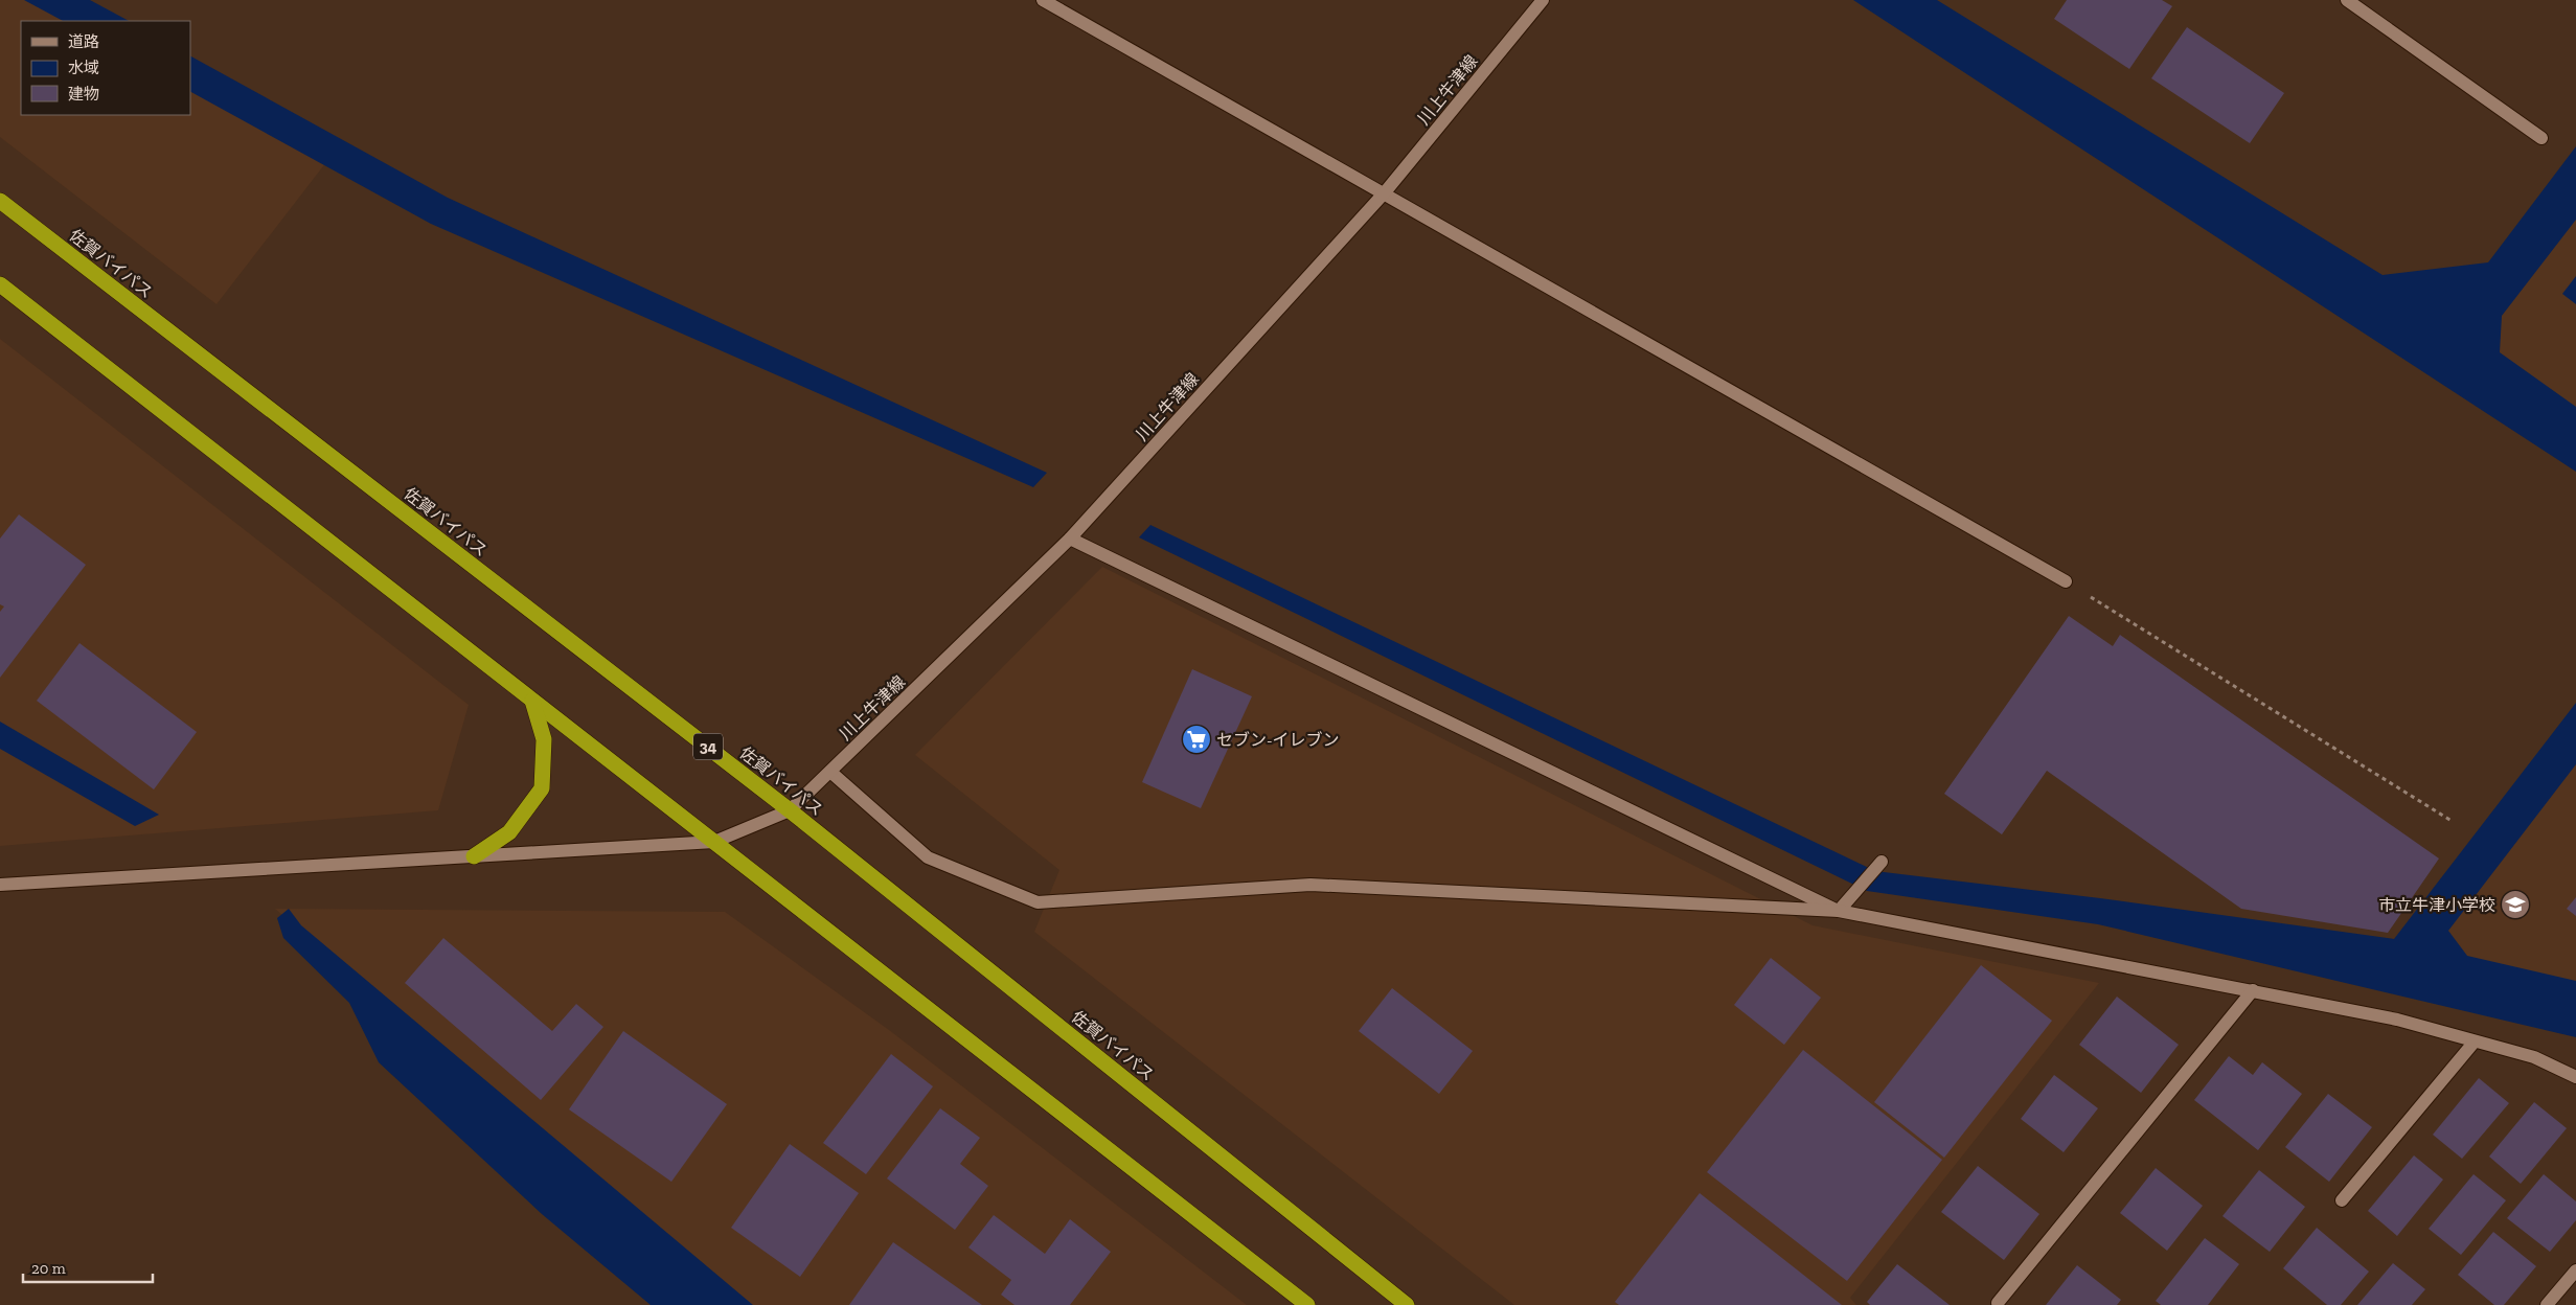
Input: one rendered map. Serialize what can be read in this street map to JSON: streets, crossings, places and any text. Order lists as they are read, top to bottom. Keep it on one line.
{"streets":{"highway":["佐賀バイパス","34"],"street":["川上牛津線"]},"crossings":[["川上牛津線","佐賀バイパス"]],"places":{"supermarket":["セブン-イレブン"],"school or university":["市立牛津小学校"]},"legend":["道路","水域","建物"],"scale_bar":"20 m"}
